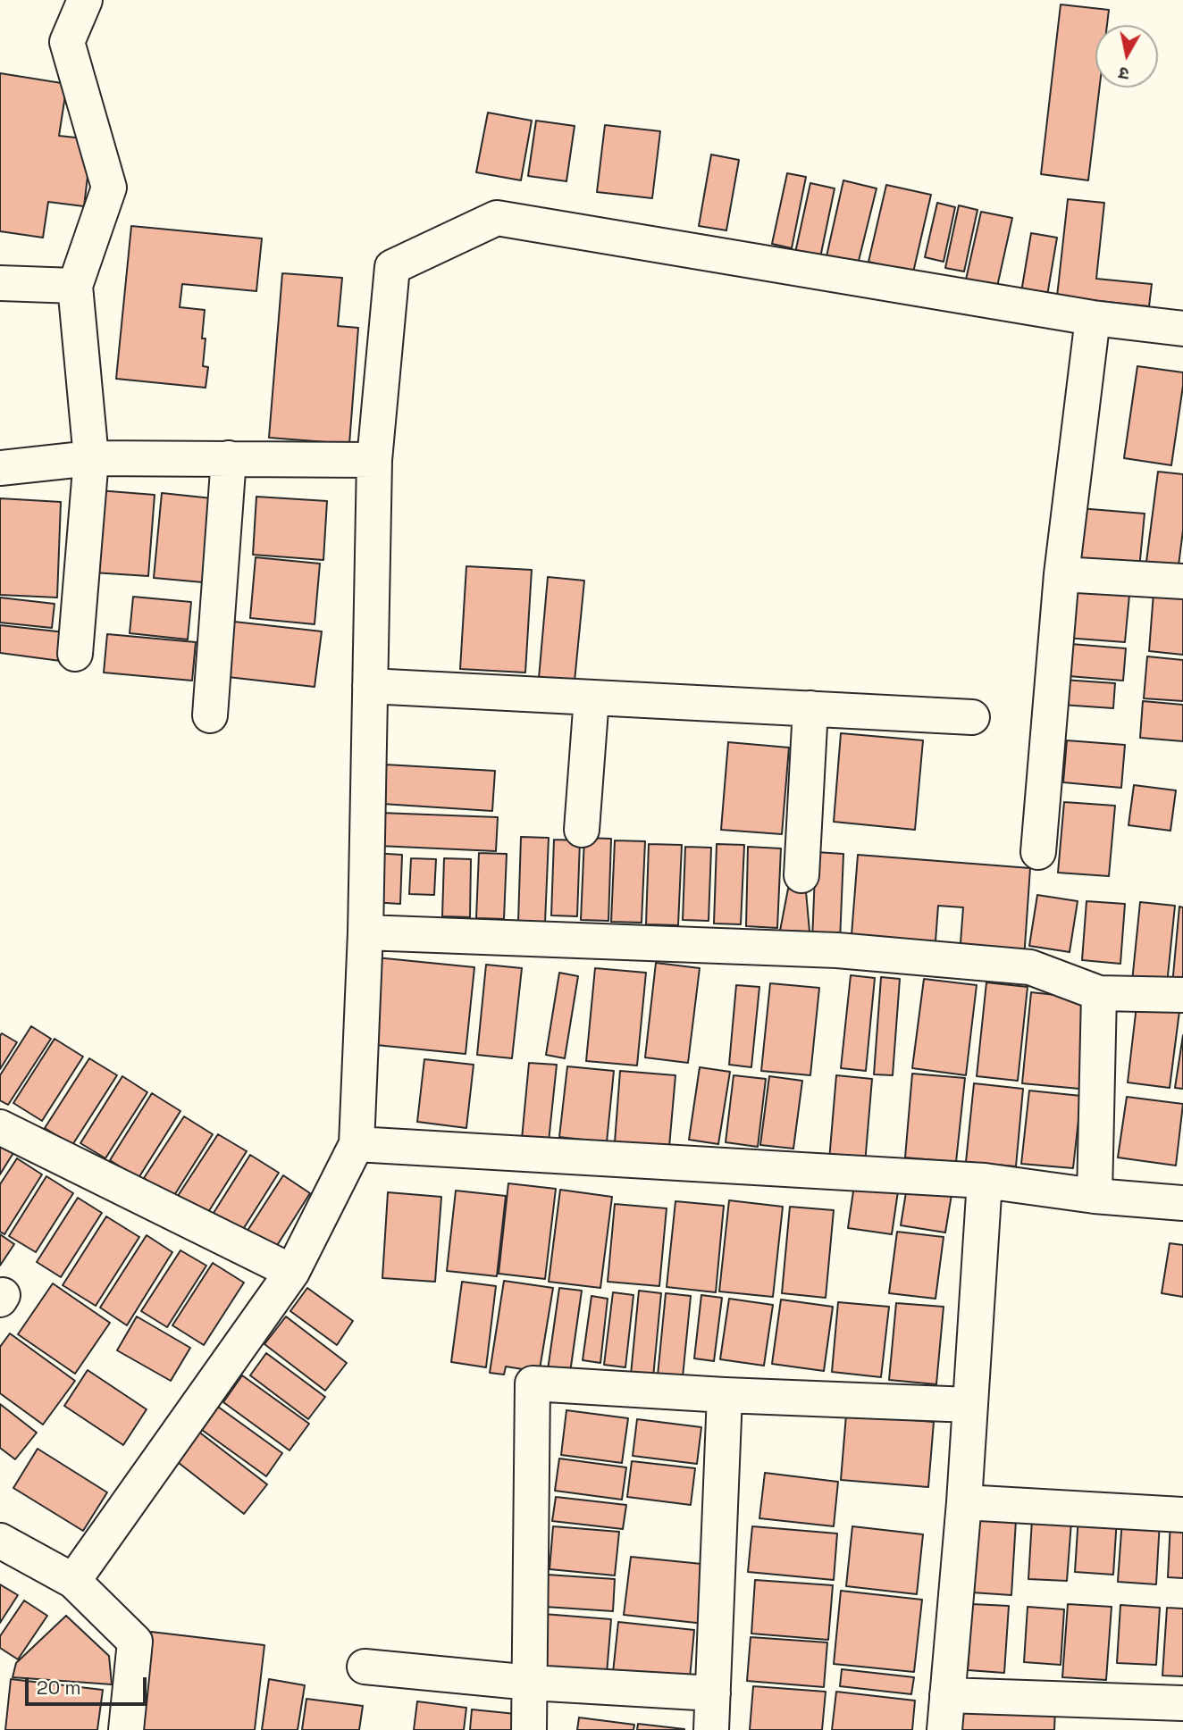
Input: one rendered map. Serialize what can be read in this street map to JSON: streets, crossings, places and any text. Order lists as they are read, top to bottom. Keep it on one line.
{"scale_bar":"20 m","north":"bottom"}
